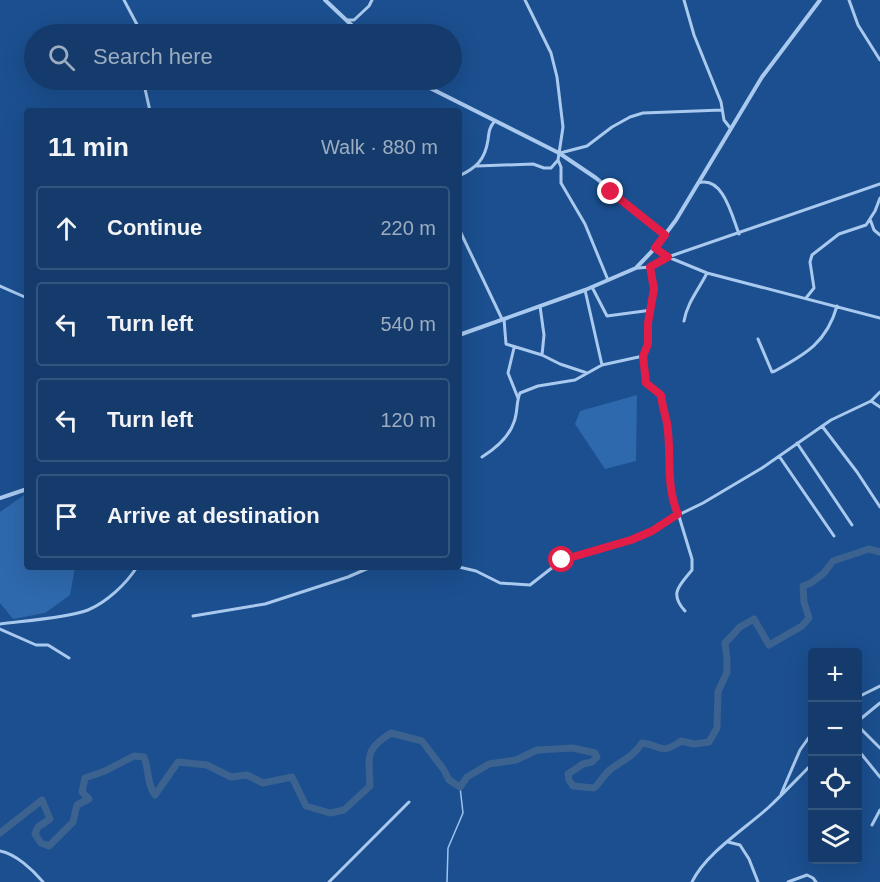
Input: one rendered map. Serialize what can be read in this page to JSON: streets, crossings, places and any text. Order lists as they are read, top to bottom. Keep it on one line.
{"page":{"search":"Search here","heading":["11 min","Walk · 880 m"],"list":[["Continue","220 m"],["Turn left","540 m"],["Turn left","120 m"],"Arrive at destination"],"map_buttons":["+","−"]}}
